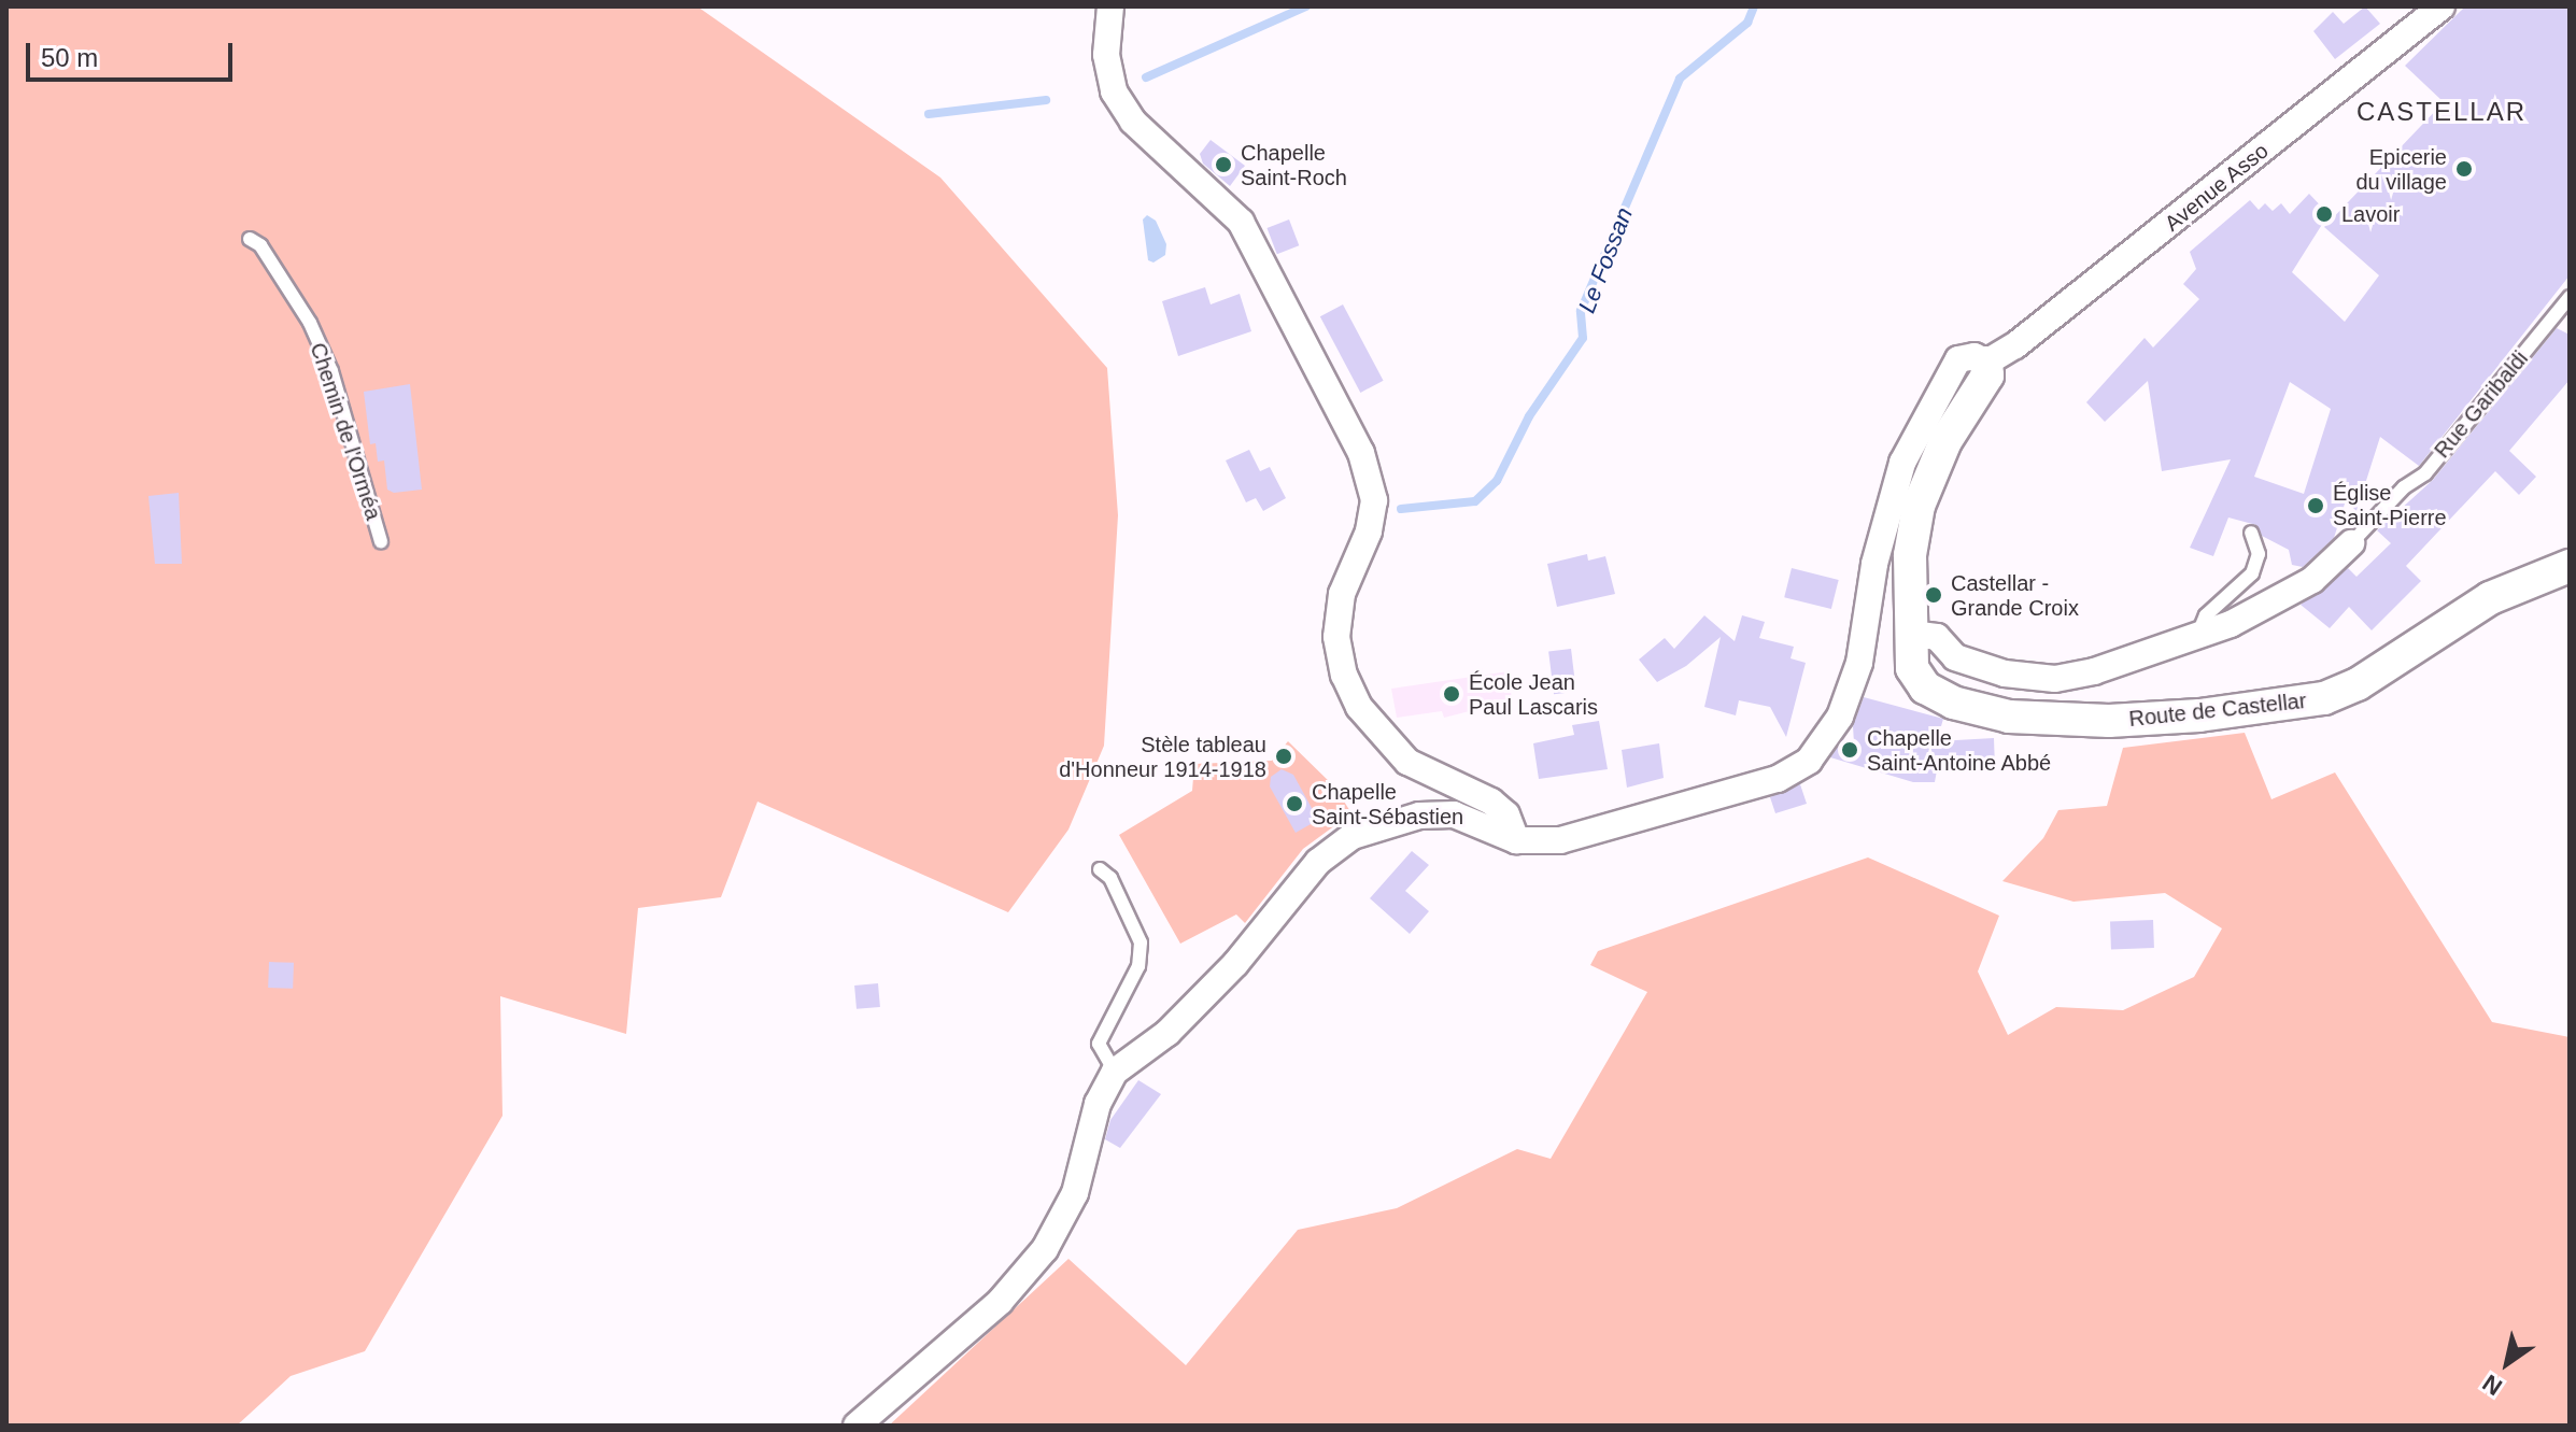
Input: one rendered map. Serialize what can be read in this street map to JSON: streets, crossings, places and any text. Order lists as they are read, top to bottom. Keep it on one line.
{"streets":{"street":["Avenue Asso","Route de Castellar"],"lane":["Rue Garibaldi","Chemin de l'Orméa"]},"crossings":[["Avenue Asso","Route de Castellar"]],"districts":["CASTELLAR"],"water":["Le Fossan"],"places":["Chapelle Saint-Roch","Epicerie du village","Lavoir","Église Saint-Pierre","Castellar - Grande Croix","École Jean Paul Lascaris","Chapelle Saint-Antoine Abbé","Stèle tableau d'Honneur 1914-1918","Chapelle Saint-Sébastien"],"scale_bar":"50 m","north":"bottom left"}
